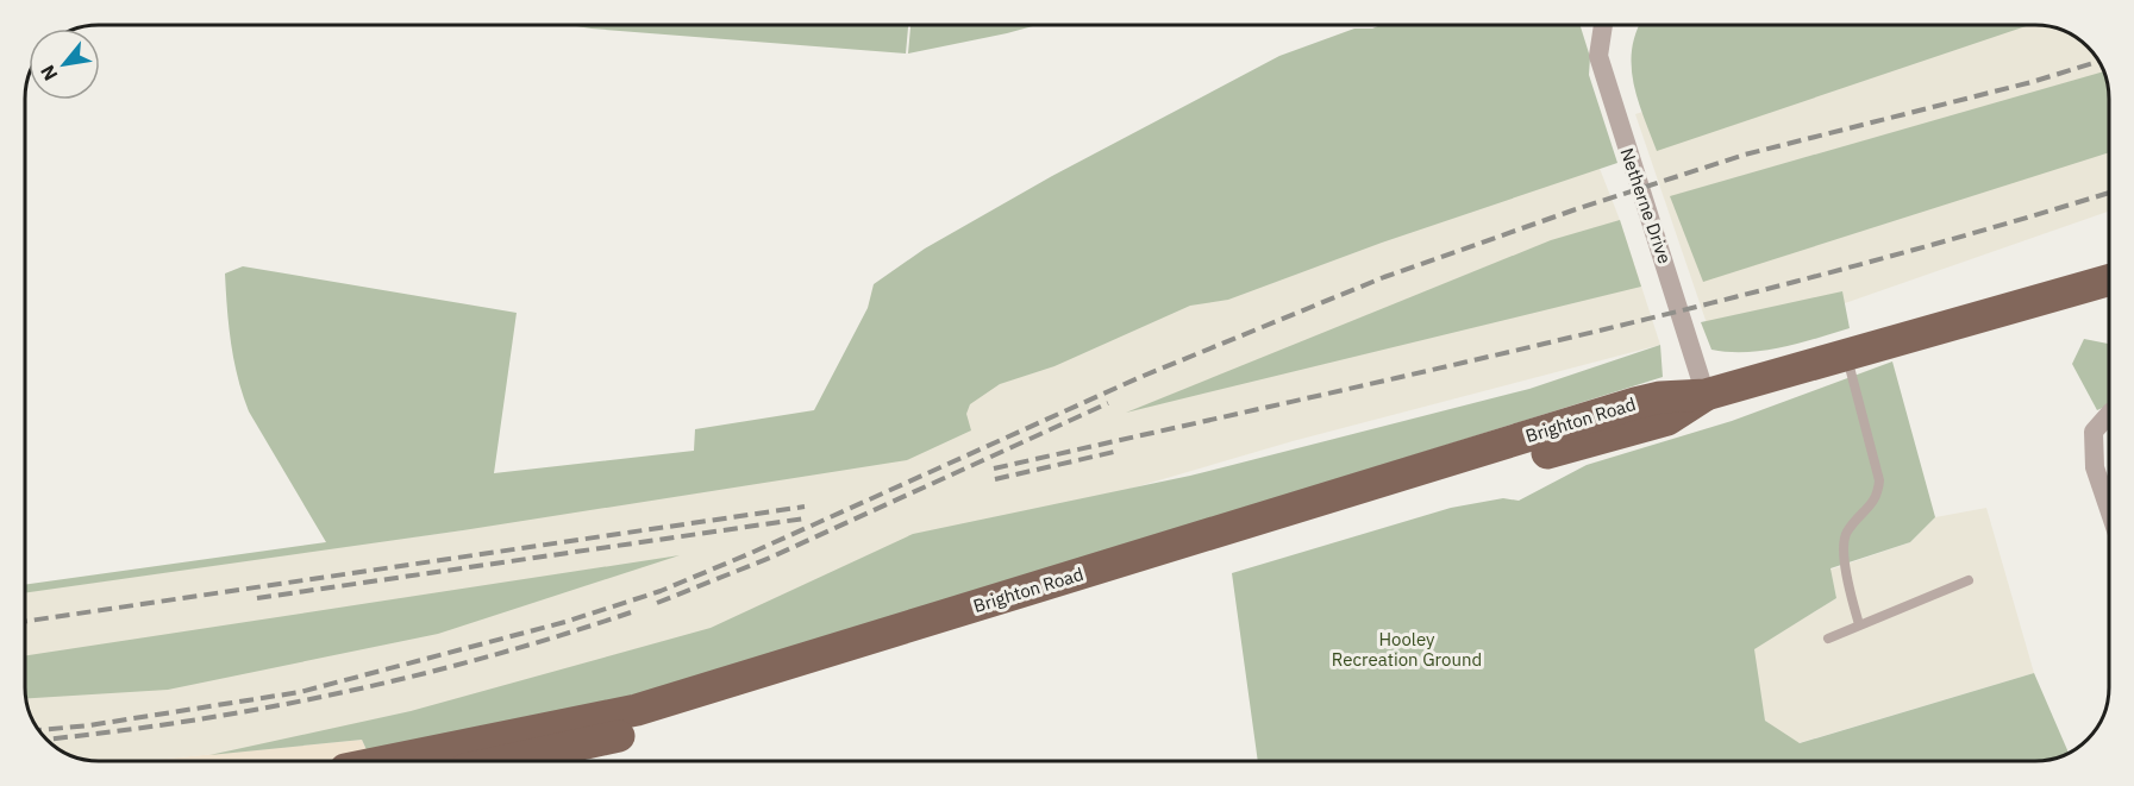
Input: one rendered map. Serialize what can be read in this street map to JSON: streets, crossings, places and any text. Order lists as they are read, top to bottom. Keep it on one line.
{"streets":{"highway":["Brighton Road"],"street":["Netherne Drive"]},"crossings":[["Netherne Drive","Brighton Road"]],"parks":["Hooley Recreation Ground"],"north":"bottom left"}
